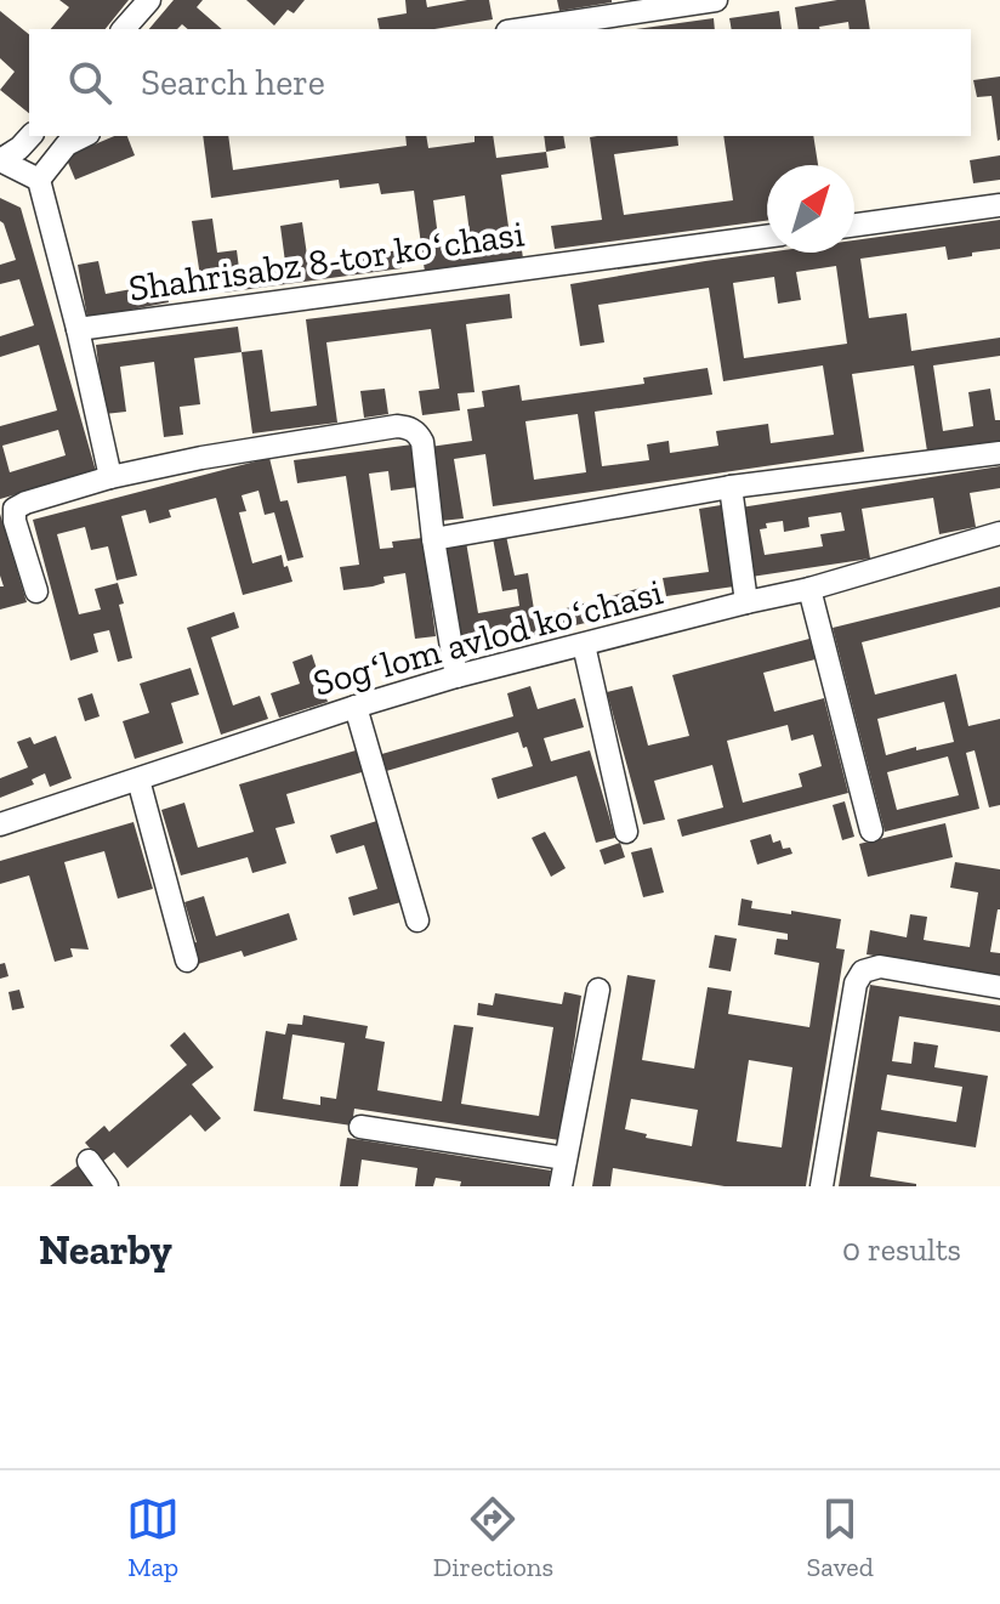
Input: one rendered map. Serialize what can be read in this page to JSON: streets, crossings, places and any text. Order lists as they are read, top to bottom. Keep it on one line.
{"streets":{"street":["Shahrisabz 8-tor koʻchasi","Sogʻlom avlod koʻchasi"]},"north":"top right","page":{"search":"Search here","heading":["Nearby","0 results"],"nav":["Map","Directions","Saved"]}}
